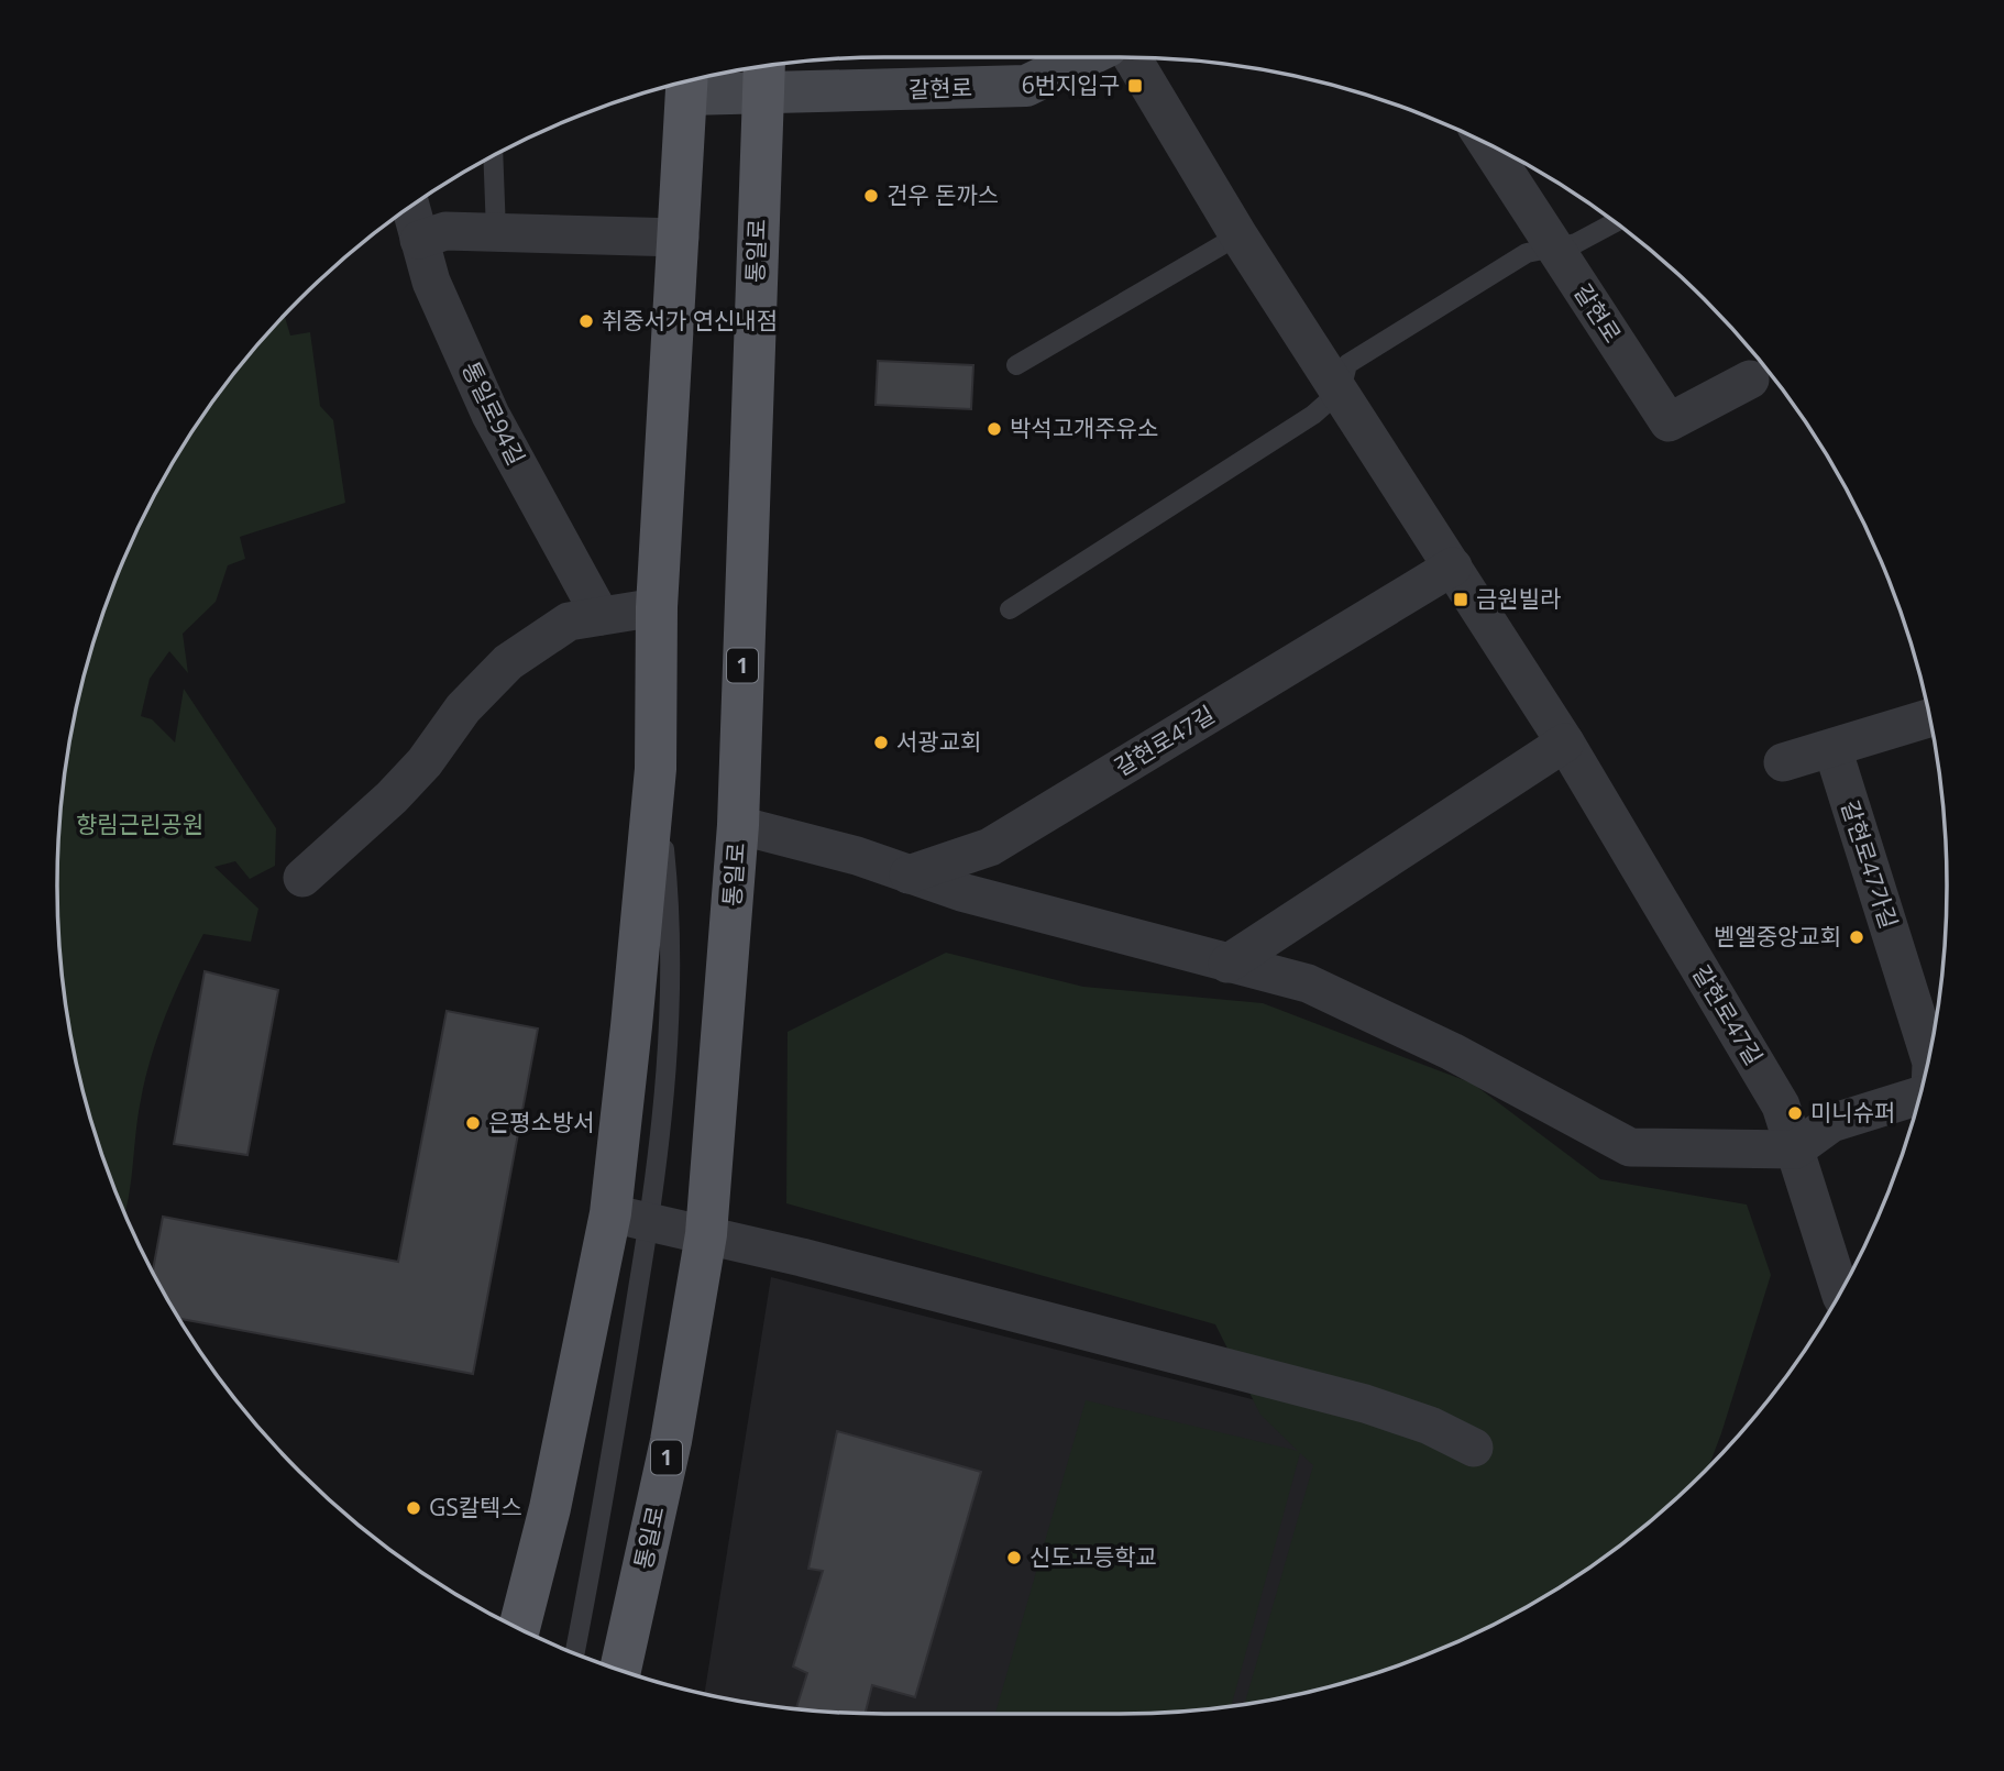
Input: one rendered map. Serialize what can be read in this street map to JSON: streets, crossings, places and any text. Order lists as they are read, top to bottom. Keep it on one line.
{"streets":{"main road":["갈현로","통일로","1"],"street":["통일로94길","갈현로47길","갈현로47가길"]},"crossings":[["갈현로","통일로"]],"parks":["향림근린공원"],"places":{"transit":["6번지입구","금원빌라"],"other":["건우 돈까스","취중서가 연신내점","박석고개주유소","서광교회","벧엘중앙교회","미니슈퍼","은평소방서","GS칼텍스","신도고등학교"]}}
